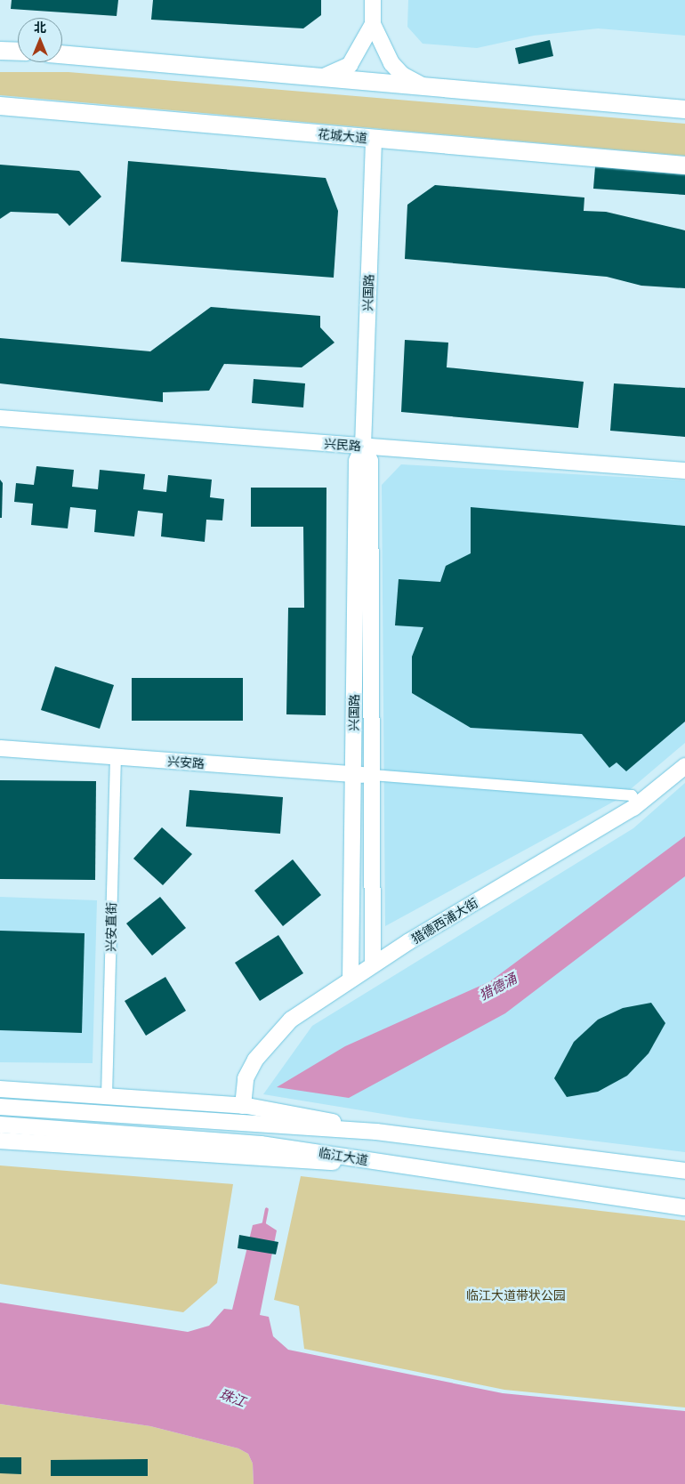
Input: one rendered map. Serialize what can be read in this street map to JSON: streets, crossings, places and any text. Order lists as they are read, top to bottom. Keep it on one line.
{"streets":{"main road":["花城大道"],"street":["兴国路","兴民路","兴安路","猎德西浦大街","兴安直街","临江大道"]},"crossings":[["花城大道","兴国路"],["兴国路","兴民路"],["兴国路","兴安路"],["兴国路","猎德西浦大街"],["兴安路","兴安直街"]],"water":["猎德涌","珠江"],"parks":["临江大道带状公园"],"north":"top"}
